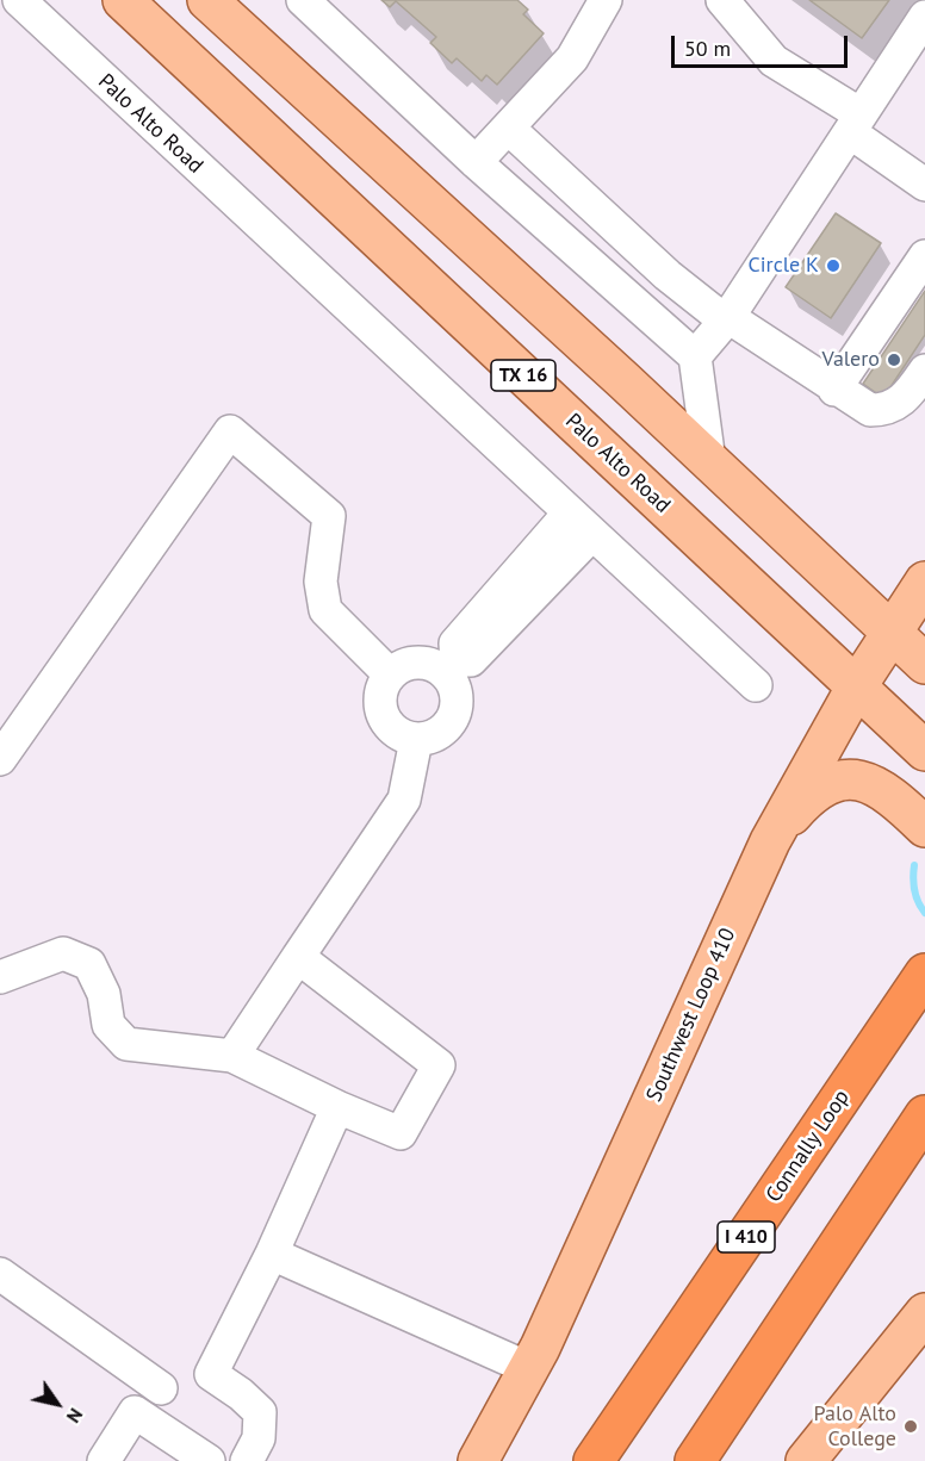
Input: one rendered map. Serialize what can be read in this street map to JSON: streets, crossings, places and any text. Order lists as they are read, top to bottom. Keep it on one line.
{"streets":{"highway":["Connally Loop","I 410"],"main road":["Palo Alto Road","TX 16","Southwest Loop 410"]},"crossings":[["Palo Alto Road","Southwest Loop 410"],["TX 16","Southwest Loop 410"]],"places":["Circle K","Valero","Palo Alto College"],"scale_bar":"50 m","north":"bottom right"}
